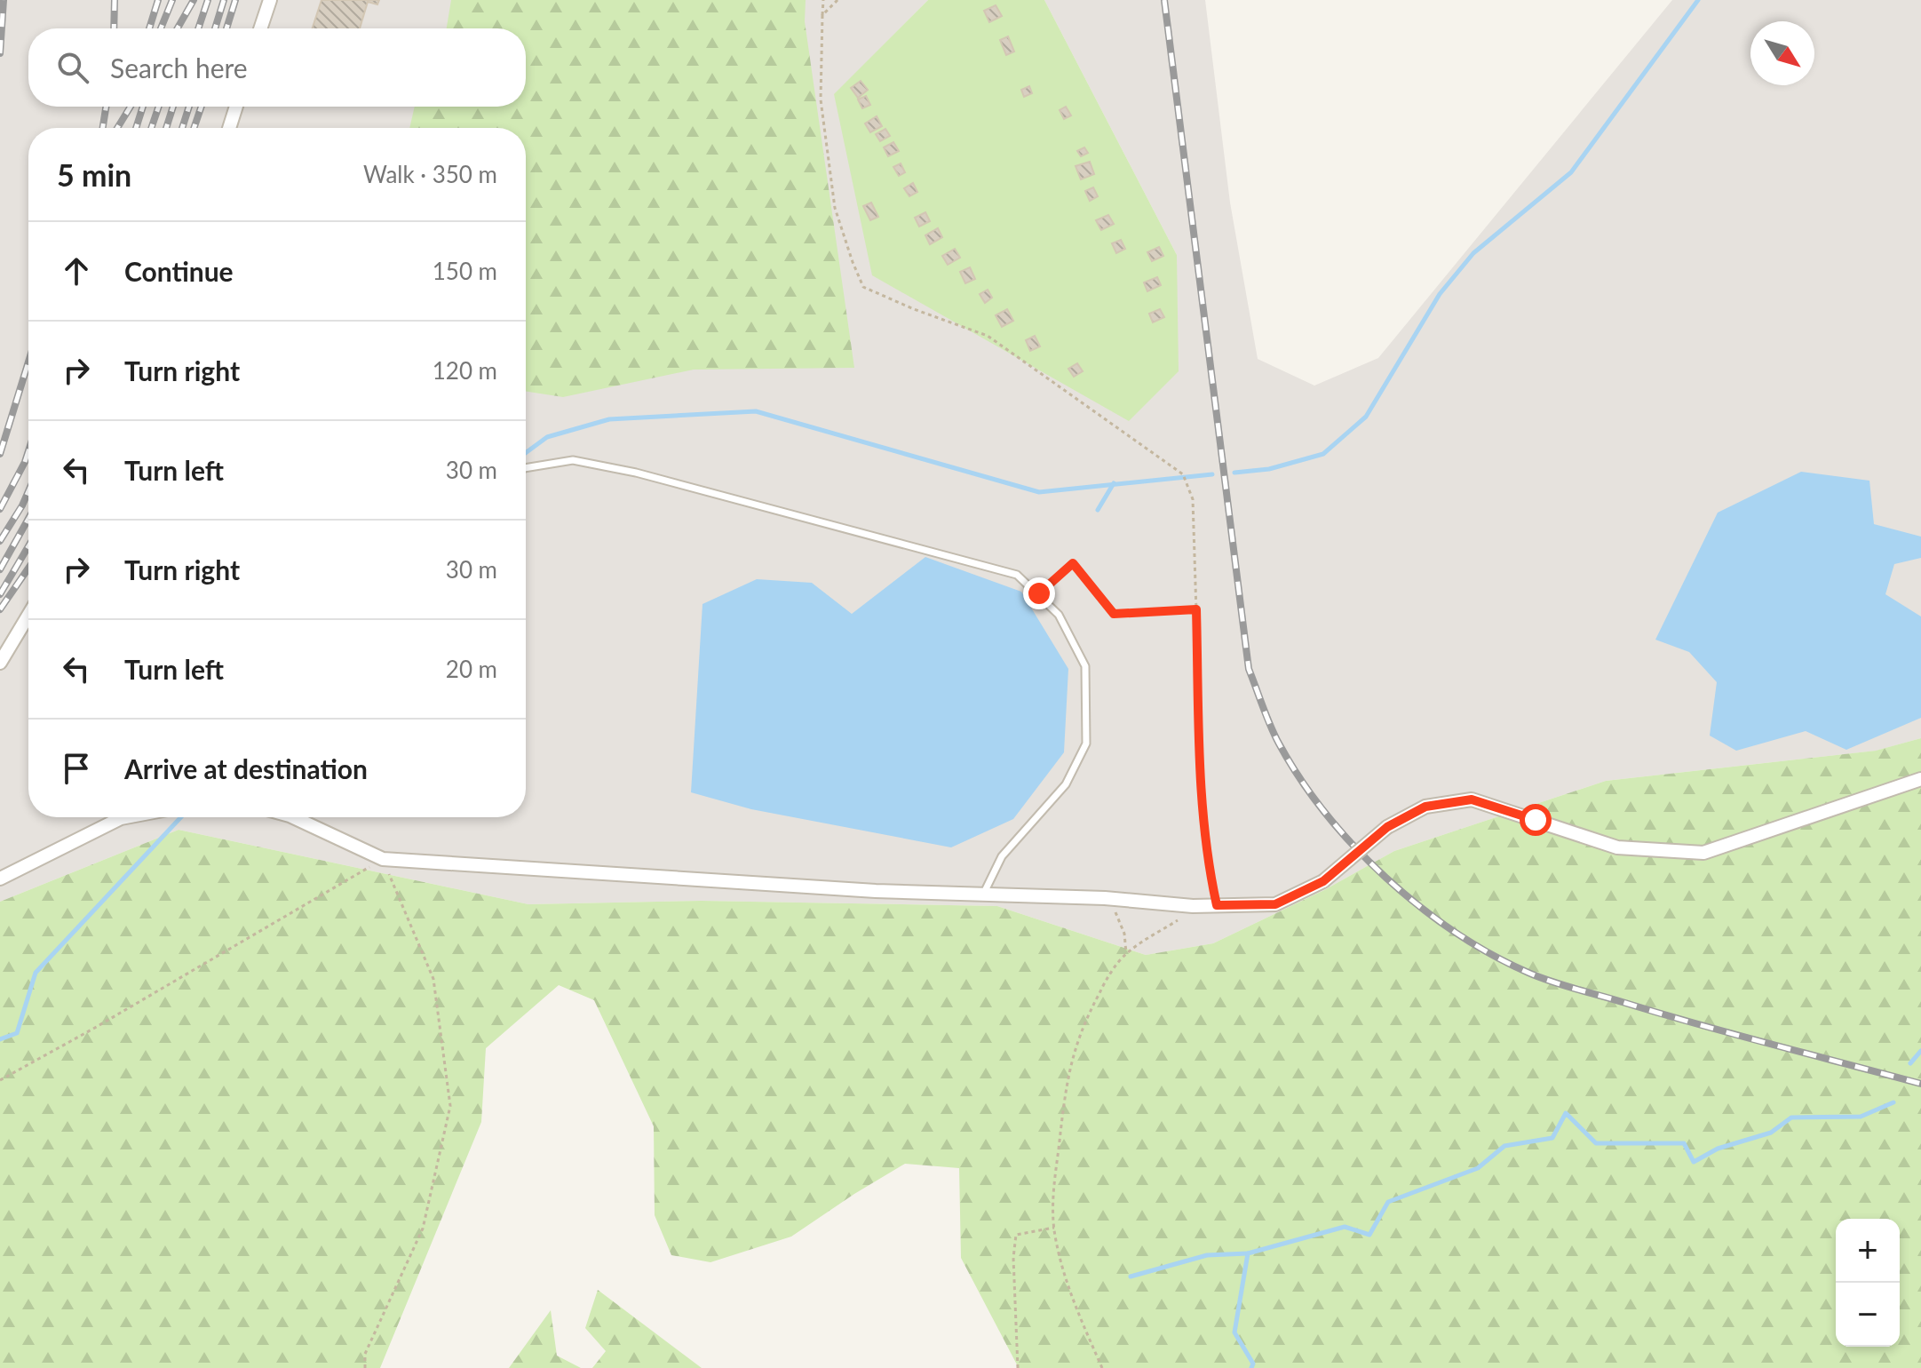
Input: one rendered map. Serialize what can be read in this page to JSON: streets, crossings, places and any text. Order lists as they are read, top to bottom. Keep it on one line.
{"north":"bottom right","page":{"search":"Search here","heading":["5 min","Walk · 350 m"],"list":[["Continue","150 m"],["Turn right","120 m"],["Turn left","30 m"],["Turn right","30 m"],["Turn left","20 m"],"Arrive at destination"],"map_buttons":["+","−"]}}
